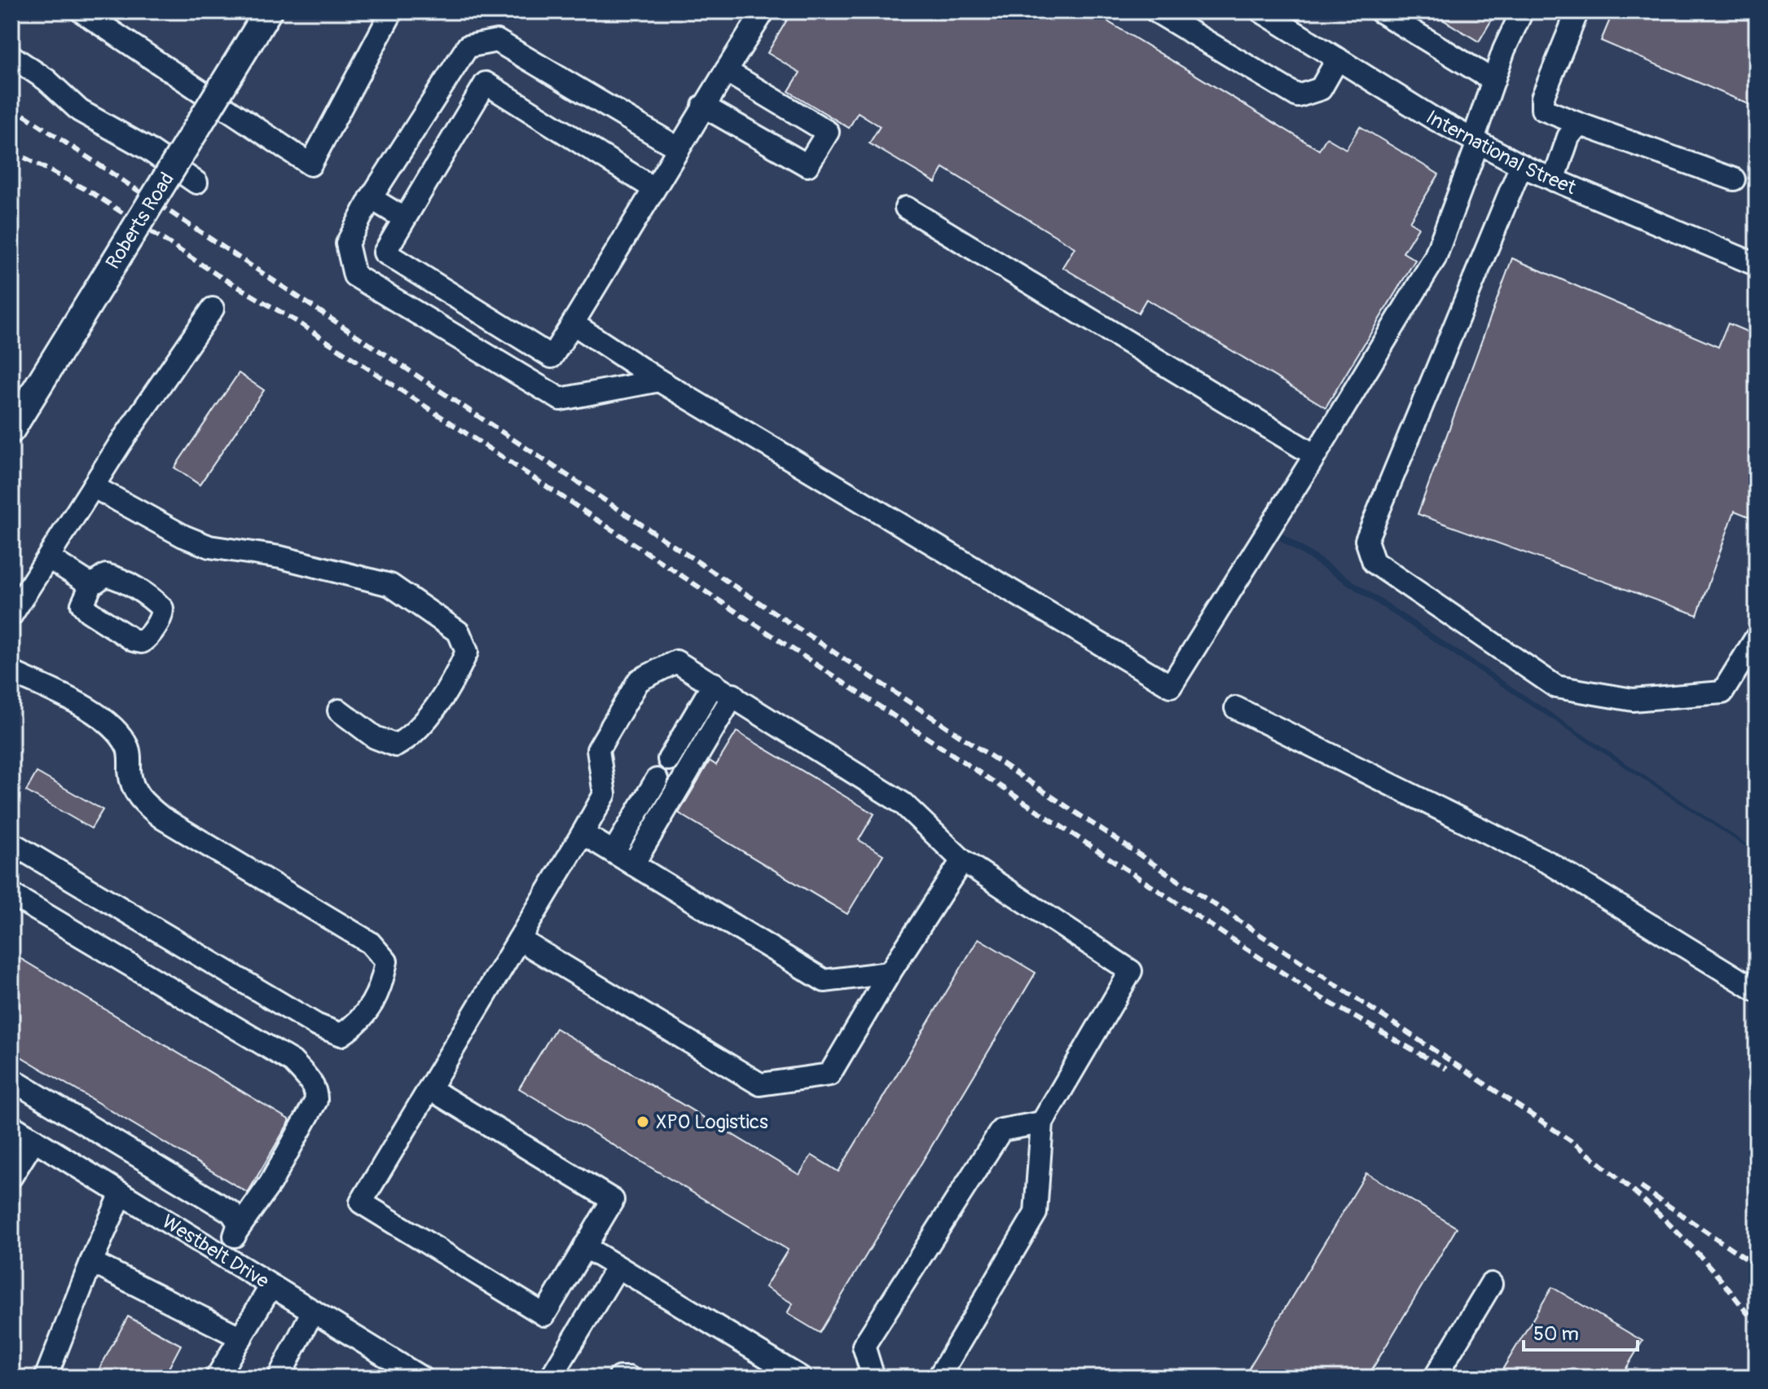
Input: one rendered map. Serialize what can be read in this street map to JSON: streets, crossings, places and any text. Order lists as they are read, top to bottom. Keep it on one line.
{"streets":{"main road":["Roberts Road"],"street":["International Street","Westbelt Drive"]},"places":["XPO Logistics"],"scale_bar":"50 m"}
